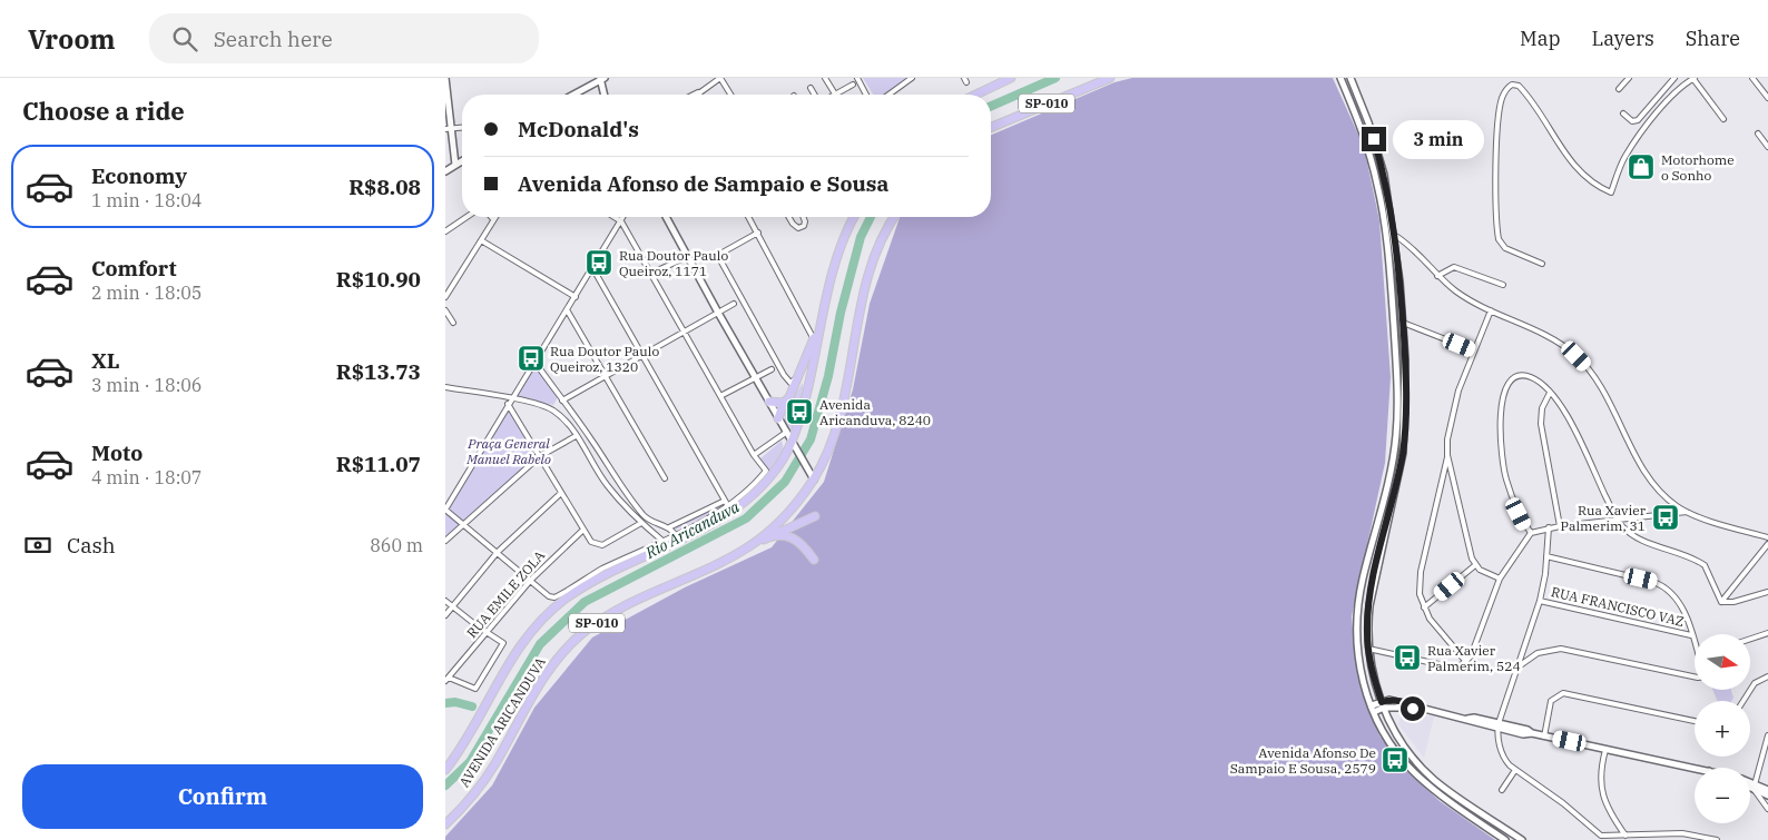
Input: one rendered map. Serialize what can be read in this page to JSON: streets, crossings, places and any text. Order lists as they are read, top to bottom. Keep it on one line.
{"streets":{"highway":["SP-010","AVENIDA ARICANDUVA"],"street":["RUA EMILE ZOLA","RUA FRANCISCO VAZ"]},"water":["Rio Aricanduva"],"parks":["Praça General Manuel Rabelo"],"places":{"shop":["Motorhome o Sonho"],"bus stop":["Rua Doutor Paulo Queiroz, 1171","Rua Doutor Paulo Queiroz, 1320","Avenida Aricanduva, 8240","Rua Xavier Palmerim, 31","Rua Xavier Palmerim, 524","Avenida Afonso De Sampaio E Sousa, 2579"]},"north":"right","page":{"header":"Vroom","search":"Search here","nav":["Map","Layers","Share"],"heading":"Choose a ride","banner":["McDonald's","Avenida Afonso de Sampaio e Sousa"],"bubble":"3 min","list":[{"name":"Economy","note":"1 min · 18:04","value":"R$8.08"},{"name":"Comfort","note":"2 min · 18:05","value":"R$10.90"},{"name":"XL","note":"3 min · 18:06","value":"R$13.73"},{"name":"Moto","note":"4 min · 18:07","value":"R$11.07"}],"pay":["Cash","860 m"],"map_buttons":["+","−"],"buttons":"Confirm"}}
